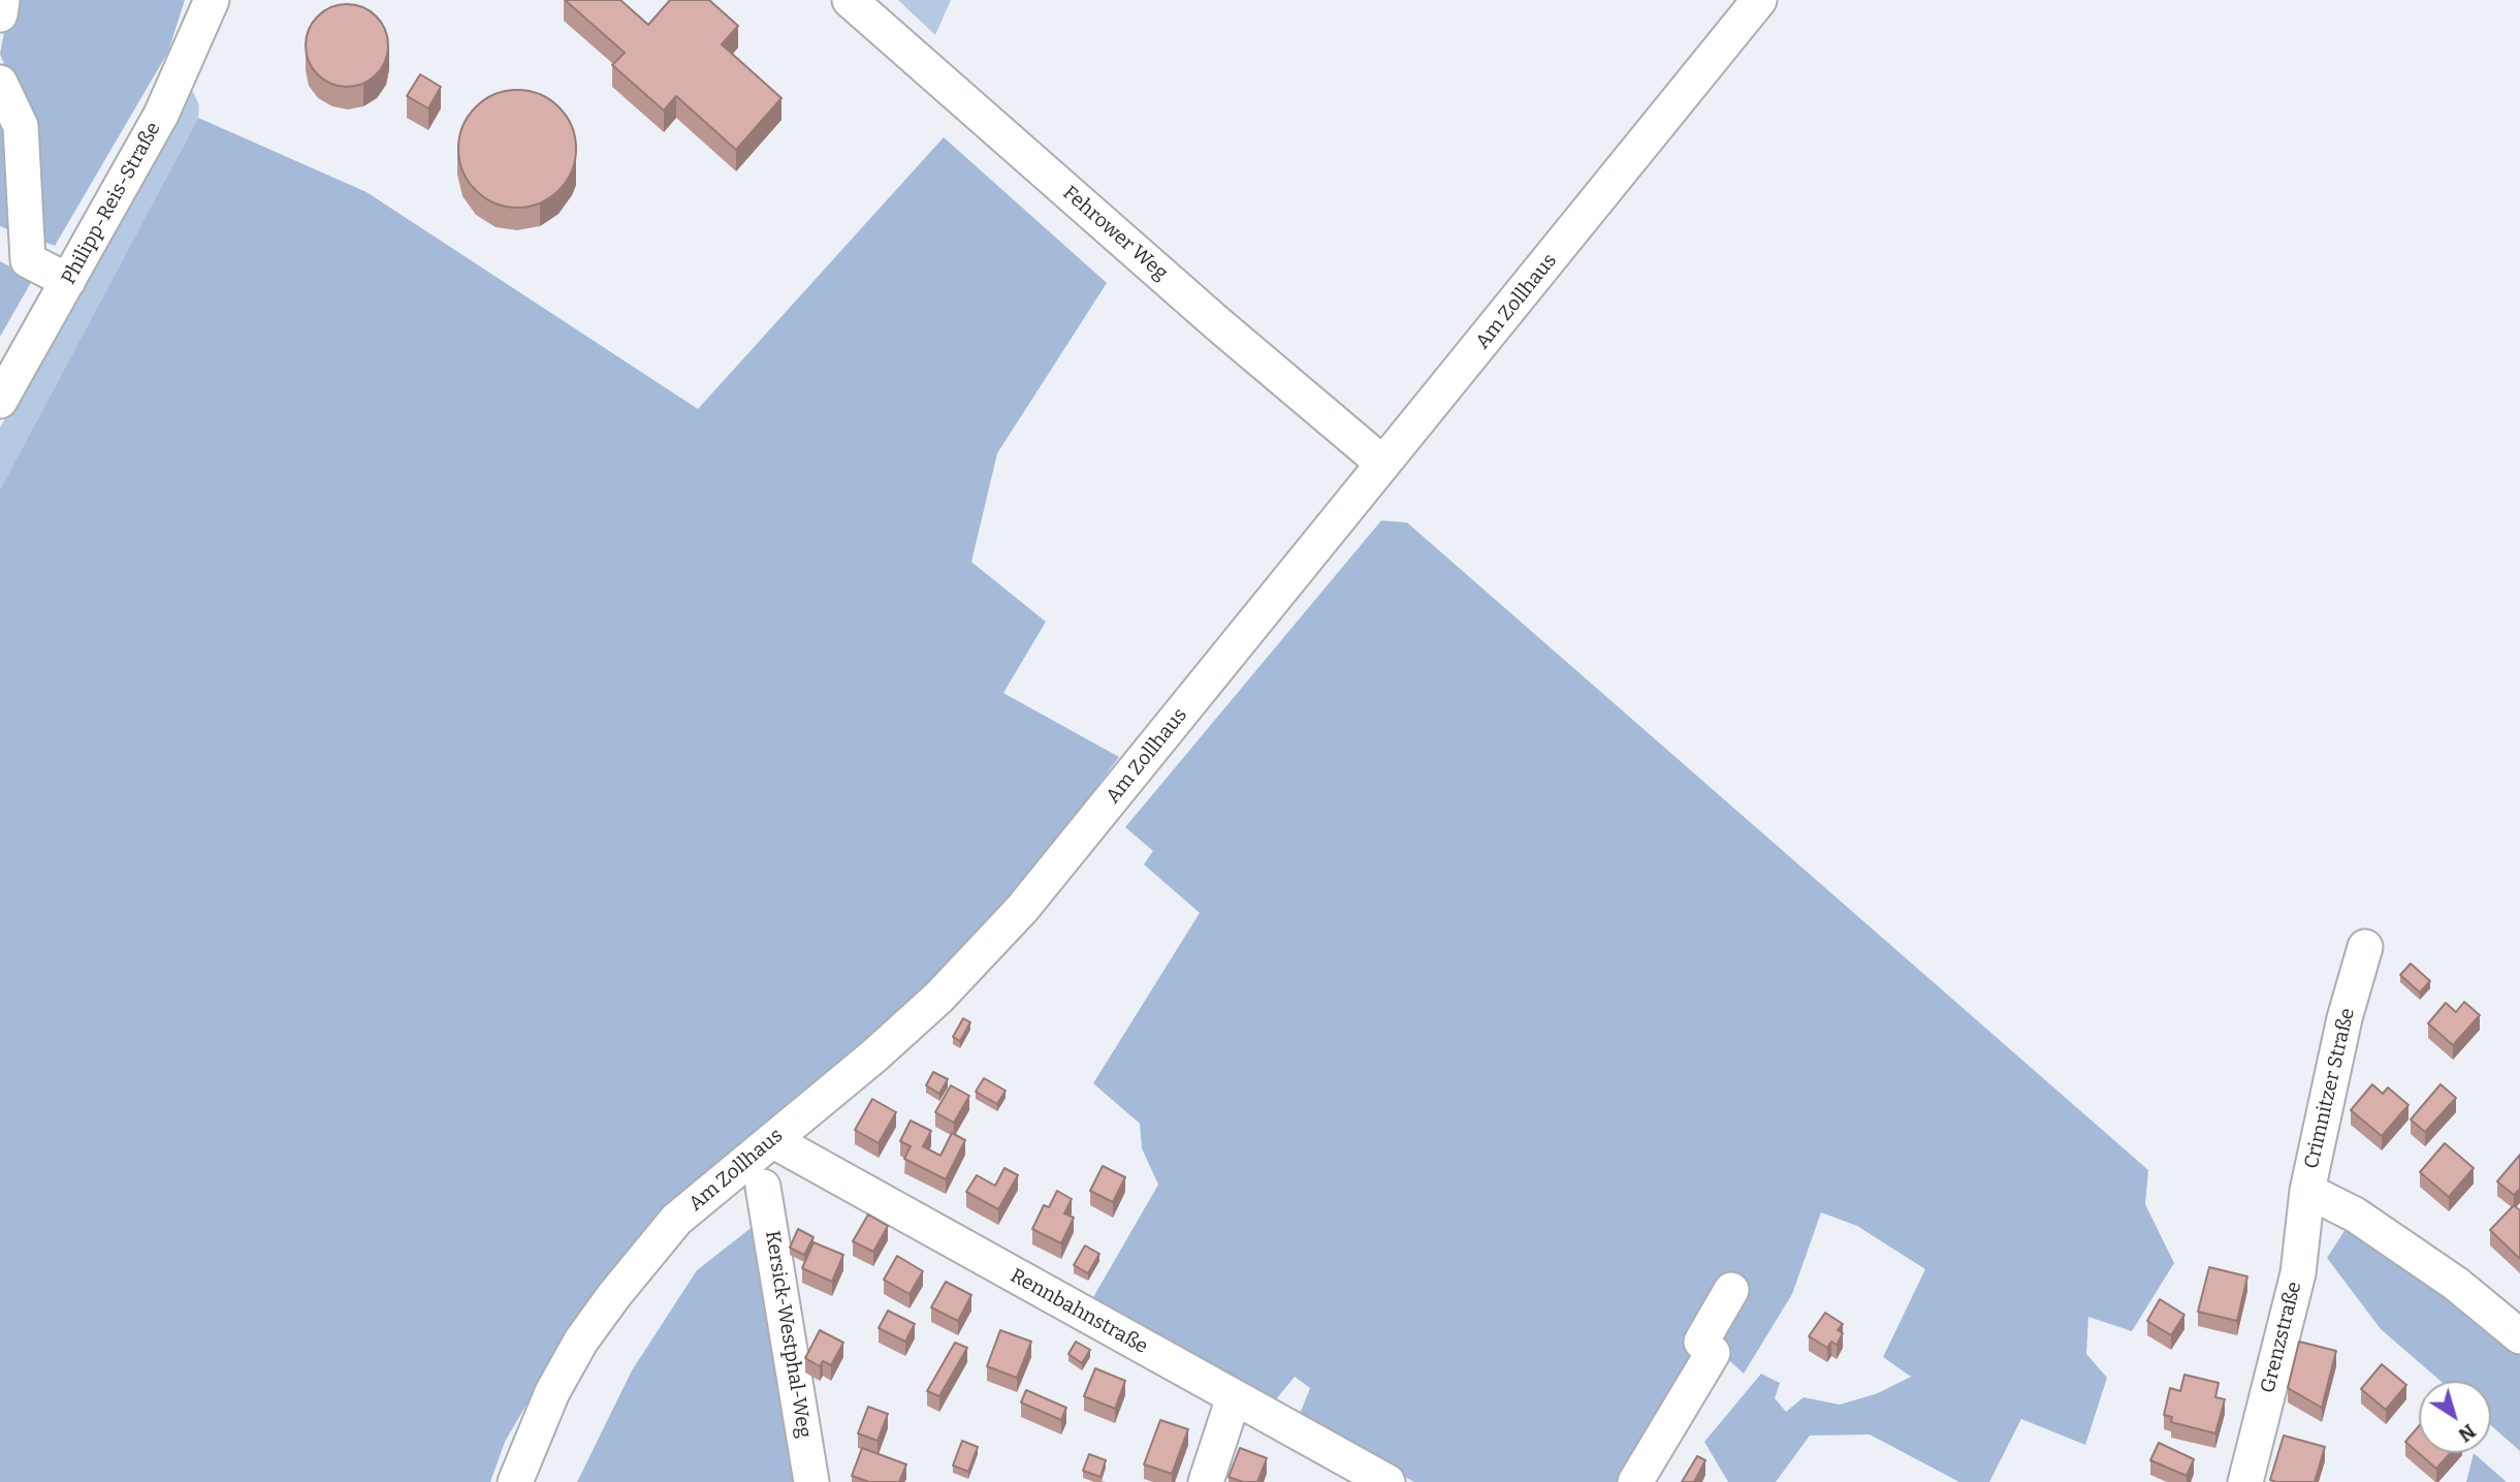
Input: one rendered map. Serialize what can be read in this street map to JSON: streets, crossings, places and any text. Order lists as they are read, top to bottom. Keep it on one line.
{"streets":{"street":["Philipp-Reis-Straße","Fehrower Weg","Am Zollhaus","Crimnitzer Straße","Rennbahnstraße","Kersick-Westphal-Weg","Grenzstraße"]},"crossings":[["Fehrower Weg","Am Zollhaus"],["Am Zollhaus","Rennbahnstraße"],["Crimnitzer Straße","Grenzstraße"]],"north":"bottom right"}
